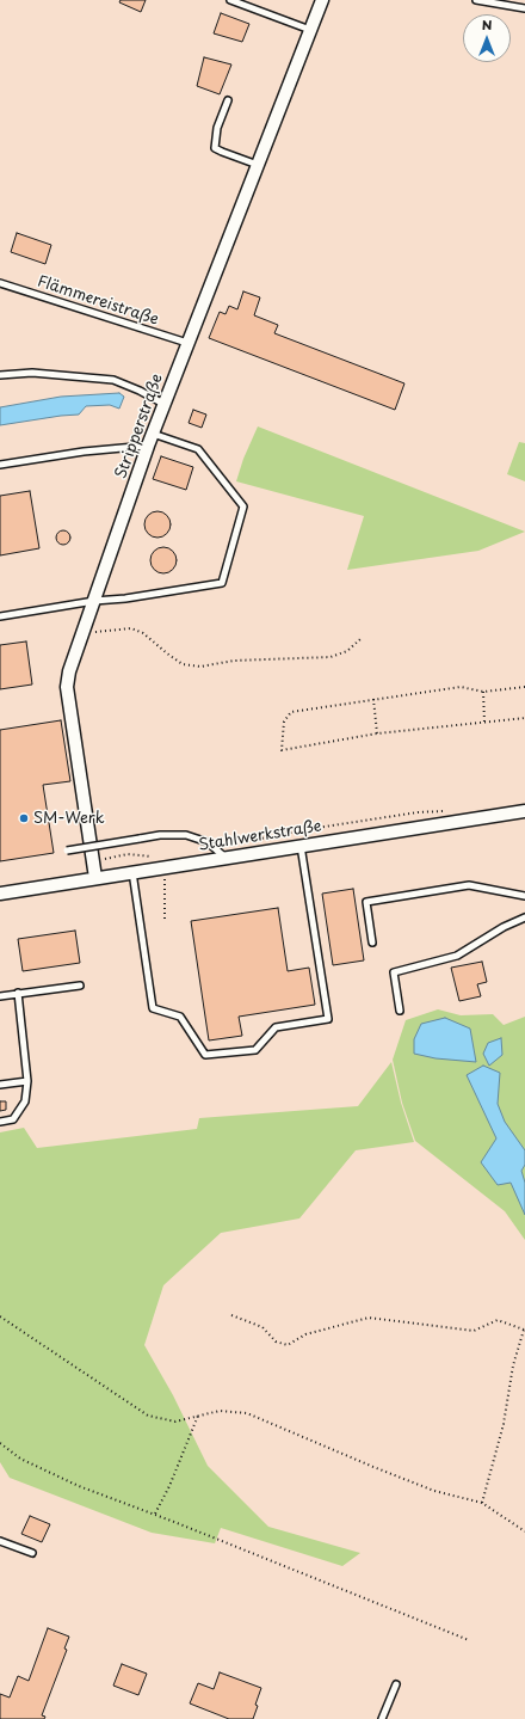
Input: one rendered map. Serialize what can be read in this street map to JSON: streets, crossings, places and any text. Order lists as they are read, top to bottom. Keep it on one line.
{"streets":{"street":["Stripperstraße","Stahlwerkstraße"],"lane":["Flämmereistraße"]},"crossings":[["Flämmereistraße","Stripperstraße"],["Stripperstraße","Stahlwerkstraße"]],"places":["SM-Werk"],"north":"top"}
